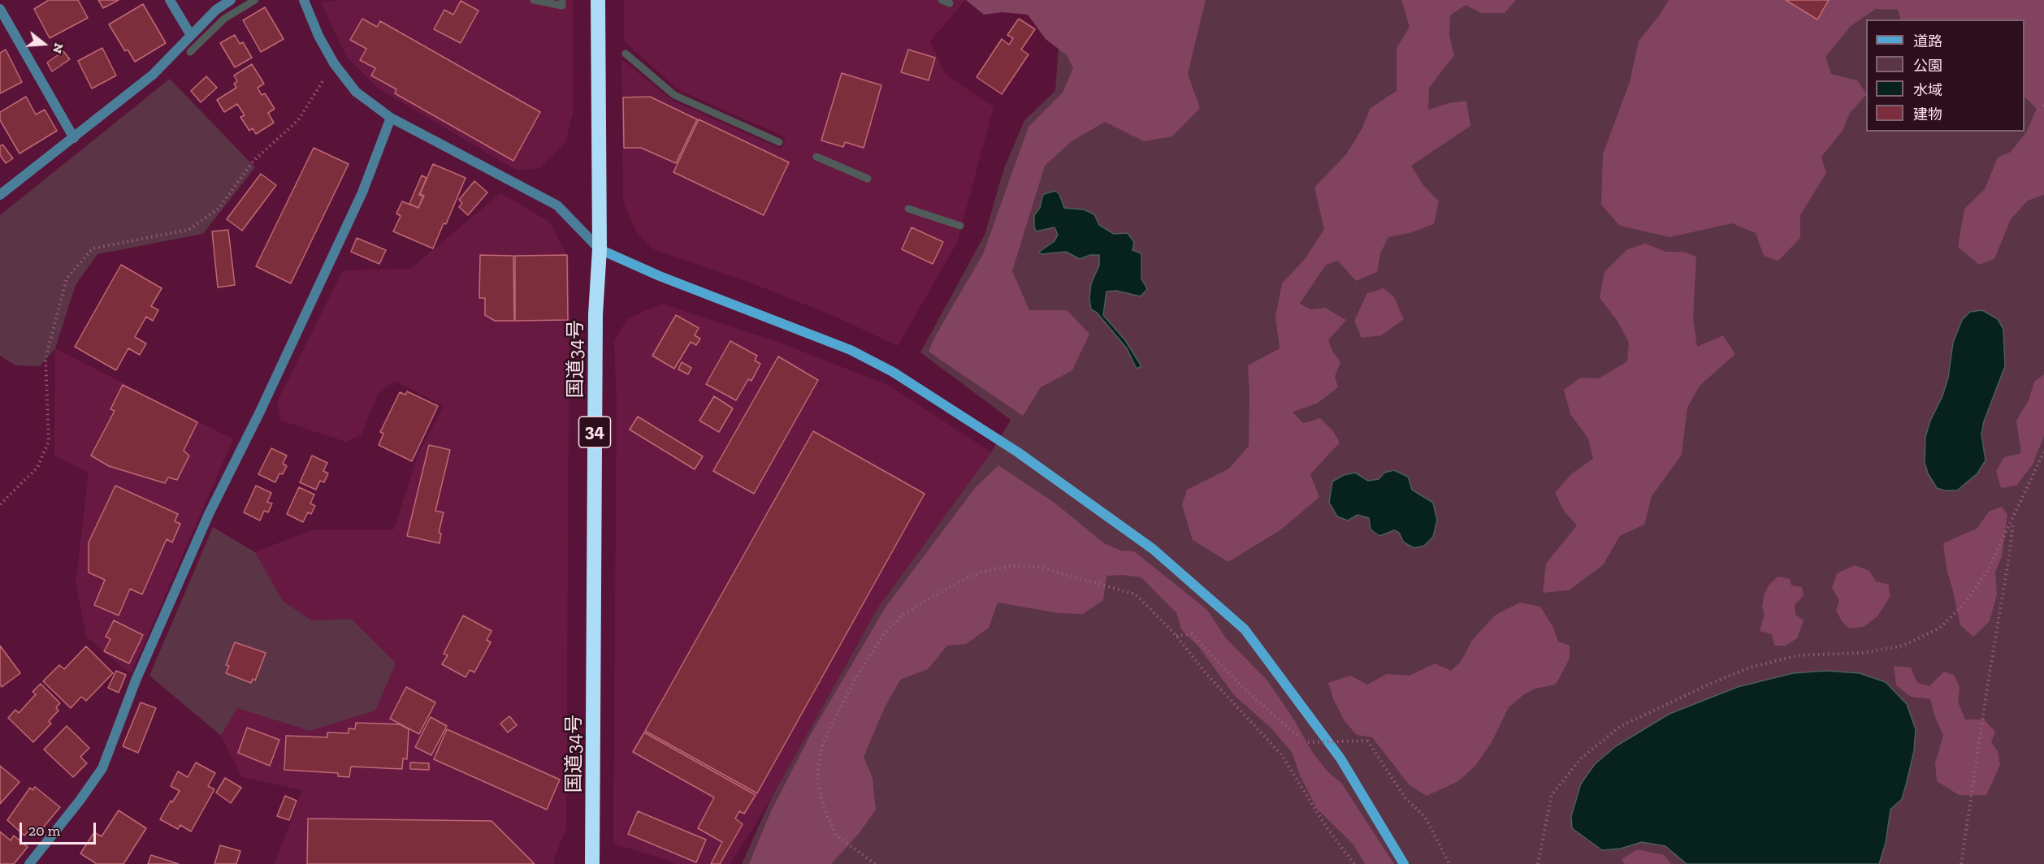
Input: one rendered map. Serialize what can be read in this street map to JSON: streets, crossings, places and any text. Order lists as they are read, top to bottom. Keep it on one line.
{"streets":{"highway":["国道34号","34"]},"legend":["道路","公園","水域","建物"],"scale_bar":"20 m","north":"right"}
